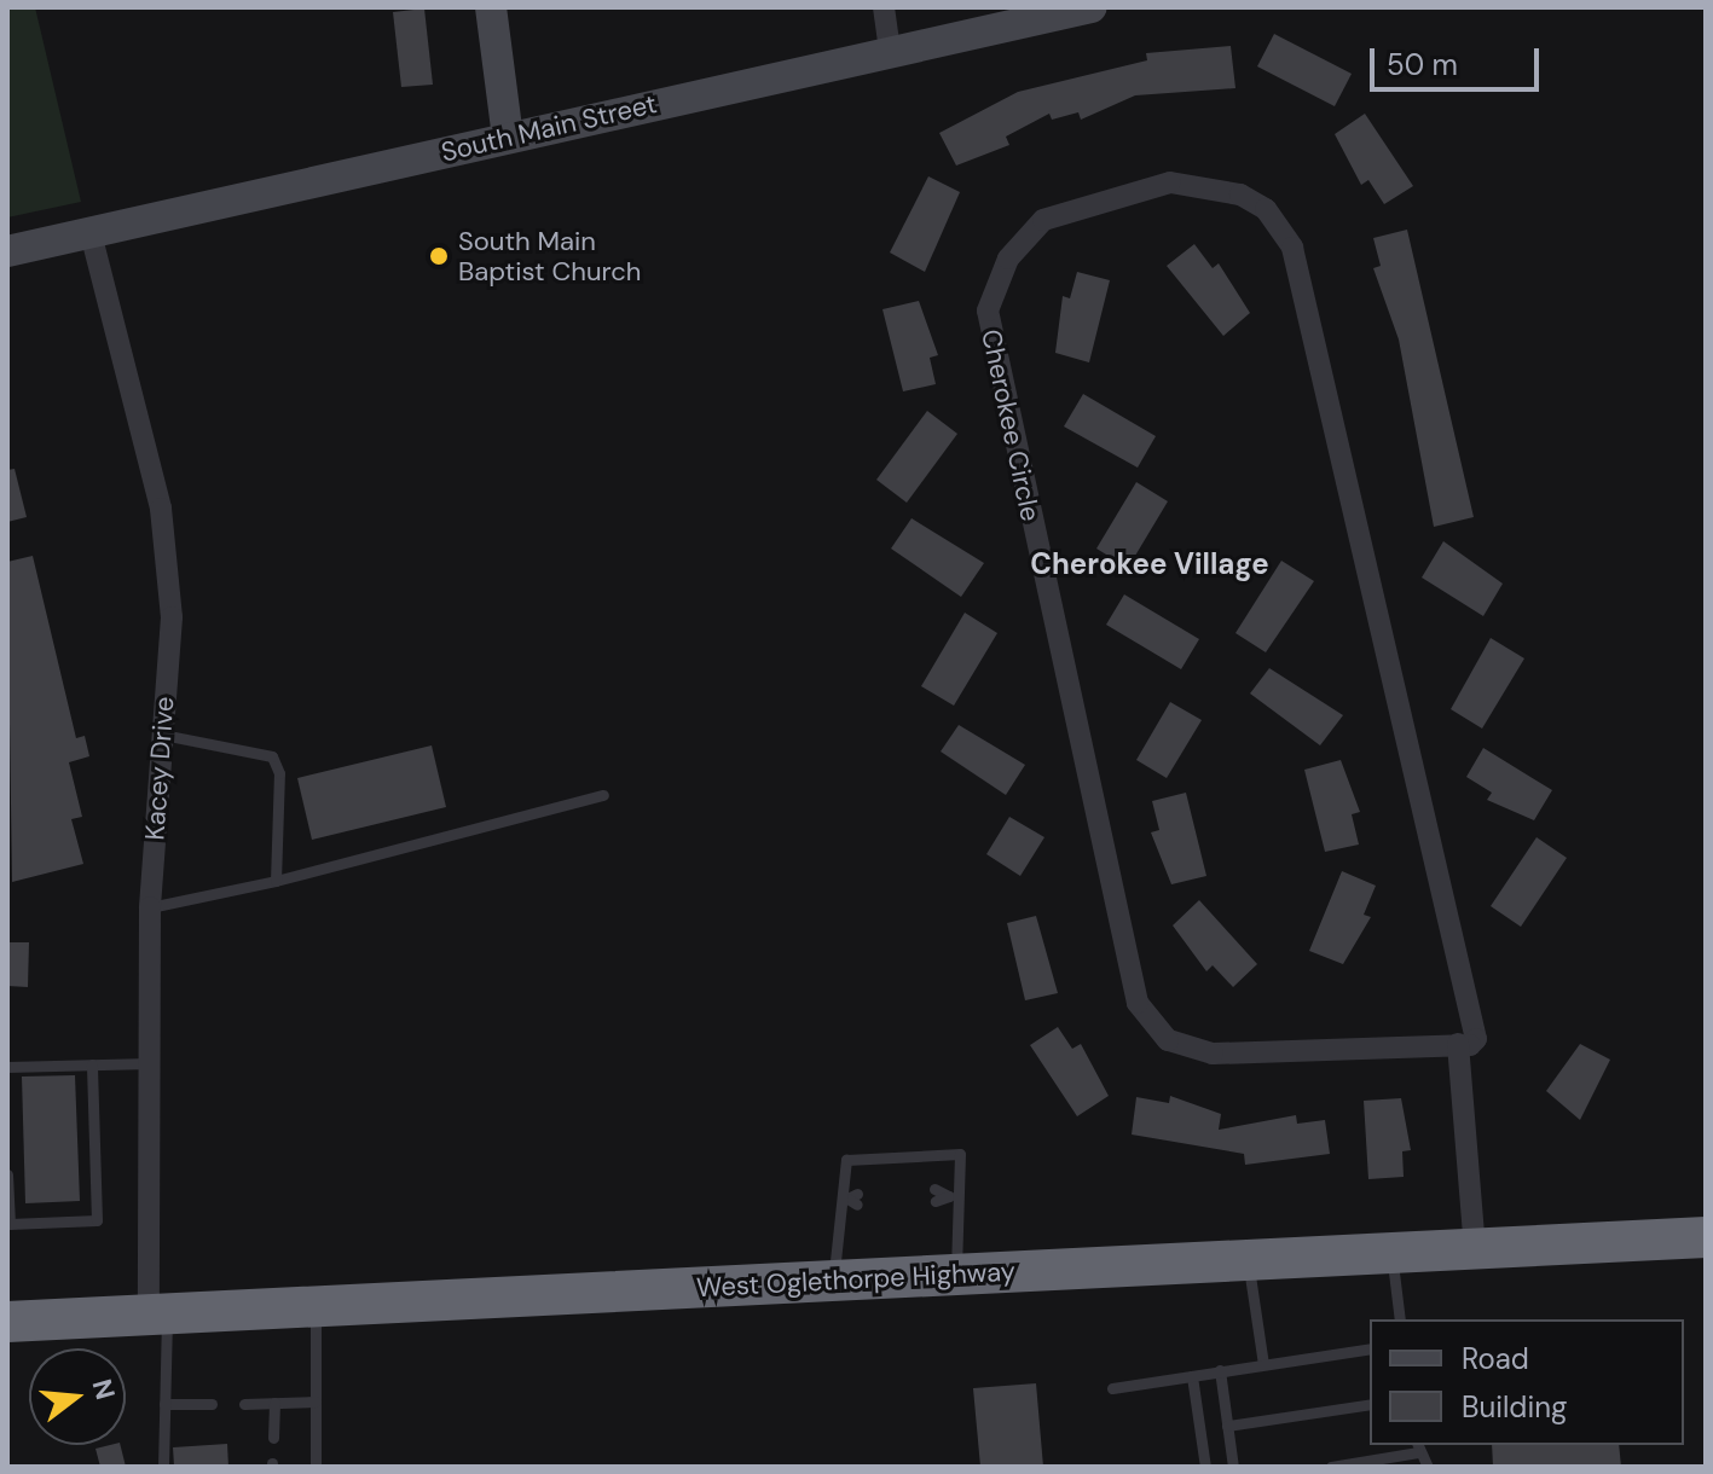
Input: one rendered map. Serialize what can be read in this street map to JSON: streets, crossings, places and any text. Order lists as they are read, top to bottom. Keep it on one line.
{"streets":{"highway":["West Oglethorpe Highway"],"street":["South Main Street","Cherokee Circle","Kacey Drive"]},"crossings":[["South Main Street","Kacey Drive"],["Cherokee Circle","West Oglethorpe Highway"],["Kacey Drive","West Oglethorpe Highway"]],"districts":["Cherokee Village"],"places":["South Main Baptist Church"],"legend":["Road","Building"],"scale_bar":"50 m","north":"right"}
